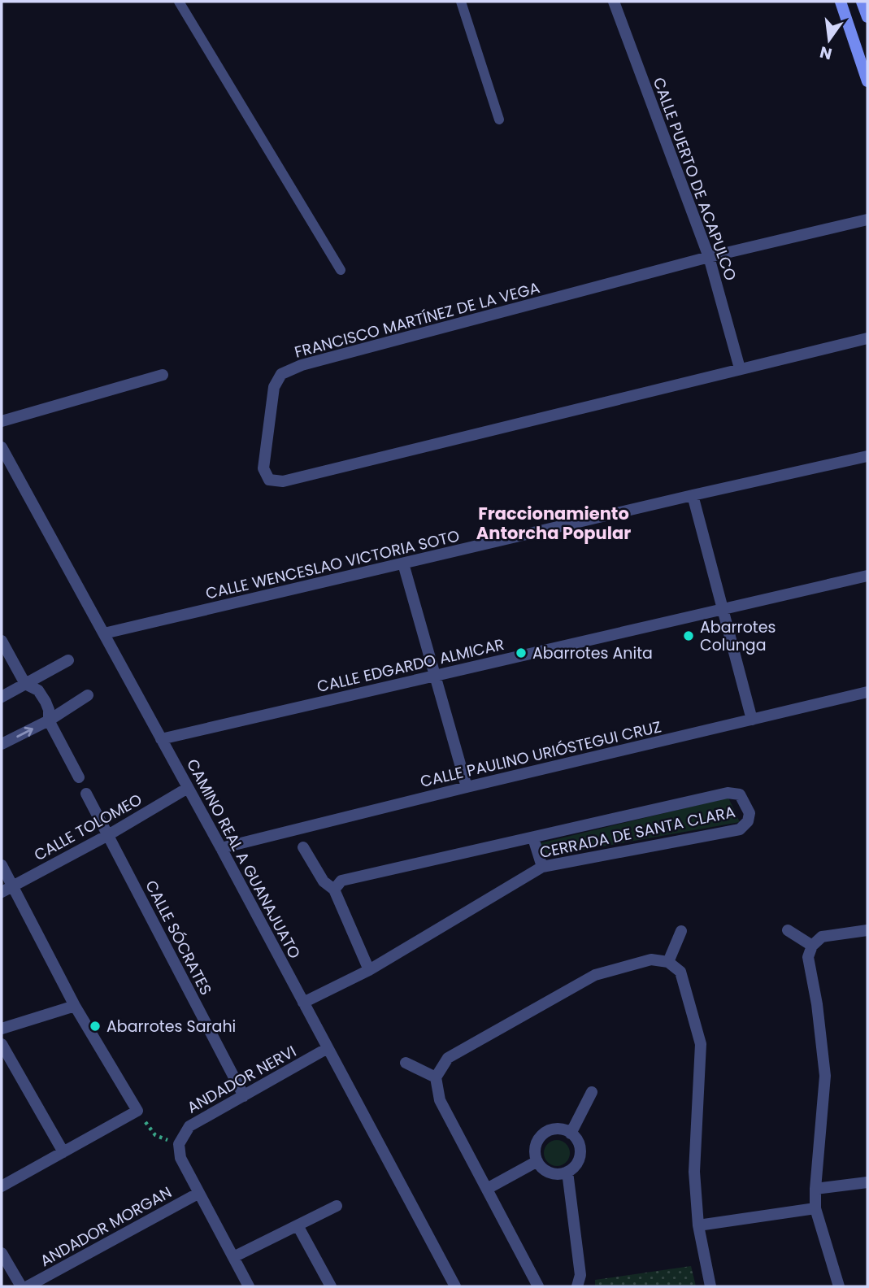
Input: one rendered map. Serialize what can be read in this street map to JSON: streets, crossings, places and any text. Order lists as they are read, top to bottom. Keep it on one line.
{"streets":{"street":["CALLE PUERTO DE ACAPULCO","FRANCISCO MARTÍNEZ DE LA VEGA","CALLE WENCESLAO VICTORIA SOTO","CALLE EDGARDO ALMICAR","CALLE PAULINO URIÓSTEGUI CRUZ","CALLE TOLOMEO","CERRADA DE SANTA CLARA","CAMINO REAL A GUANAJUATO","CALLE SÓCRATES","ANDADOR NERVI","ANDADOR MORGAN"]},"crossings":[["CALLE PUERTO DE ACAPULCO","FRANCISCO MARTÍNEZ DE LA VEGA"],["CALLE WENCESLAO VICTORIA SOTO","CAMINO REAL A GUANAJUATO"],["CALLE EDGARDO ALMICAR","CAMINO REAL A GUANAJUATO"],["CALLE PAULINO URIÓSTEGUI CRUZ","CAMINO REAL A GUANAJUATO"],["CALLE TOLOMEO","CAMINO REAL A GUANAJUATO"],["CALLE TOLOMEO","CALLE SÓCRATES"],["CERRADA DE SANTA CLARA","CAMINO REAL A GUANAJUATO"],["CAMINO REAL A GUANAJUATO","ANDADOR NERVI"],["CALLE SÓCRATES","ANDADOR NERVI"]],"districts":["Fraccionamiento Antorcha Popular"],"places":["Abarrotes Colunga","Abarrotes Anita","Abarrotes Sarahi"],"north":"bottom"}
